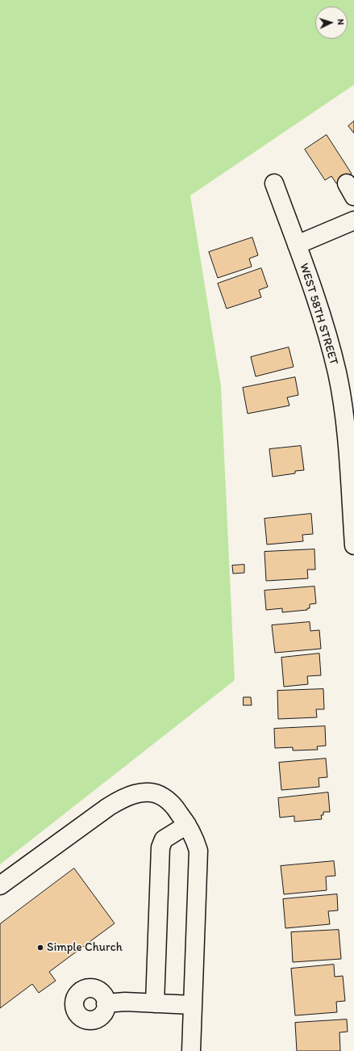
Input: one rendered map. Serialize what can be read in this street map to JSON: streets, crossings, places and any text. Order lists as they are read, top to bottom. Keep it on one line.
{"streets":{"street":["WEST 58TH STREET"]},"places":["Simple Church"],"north":"right"}
